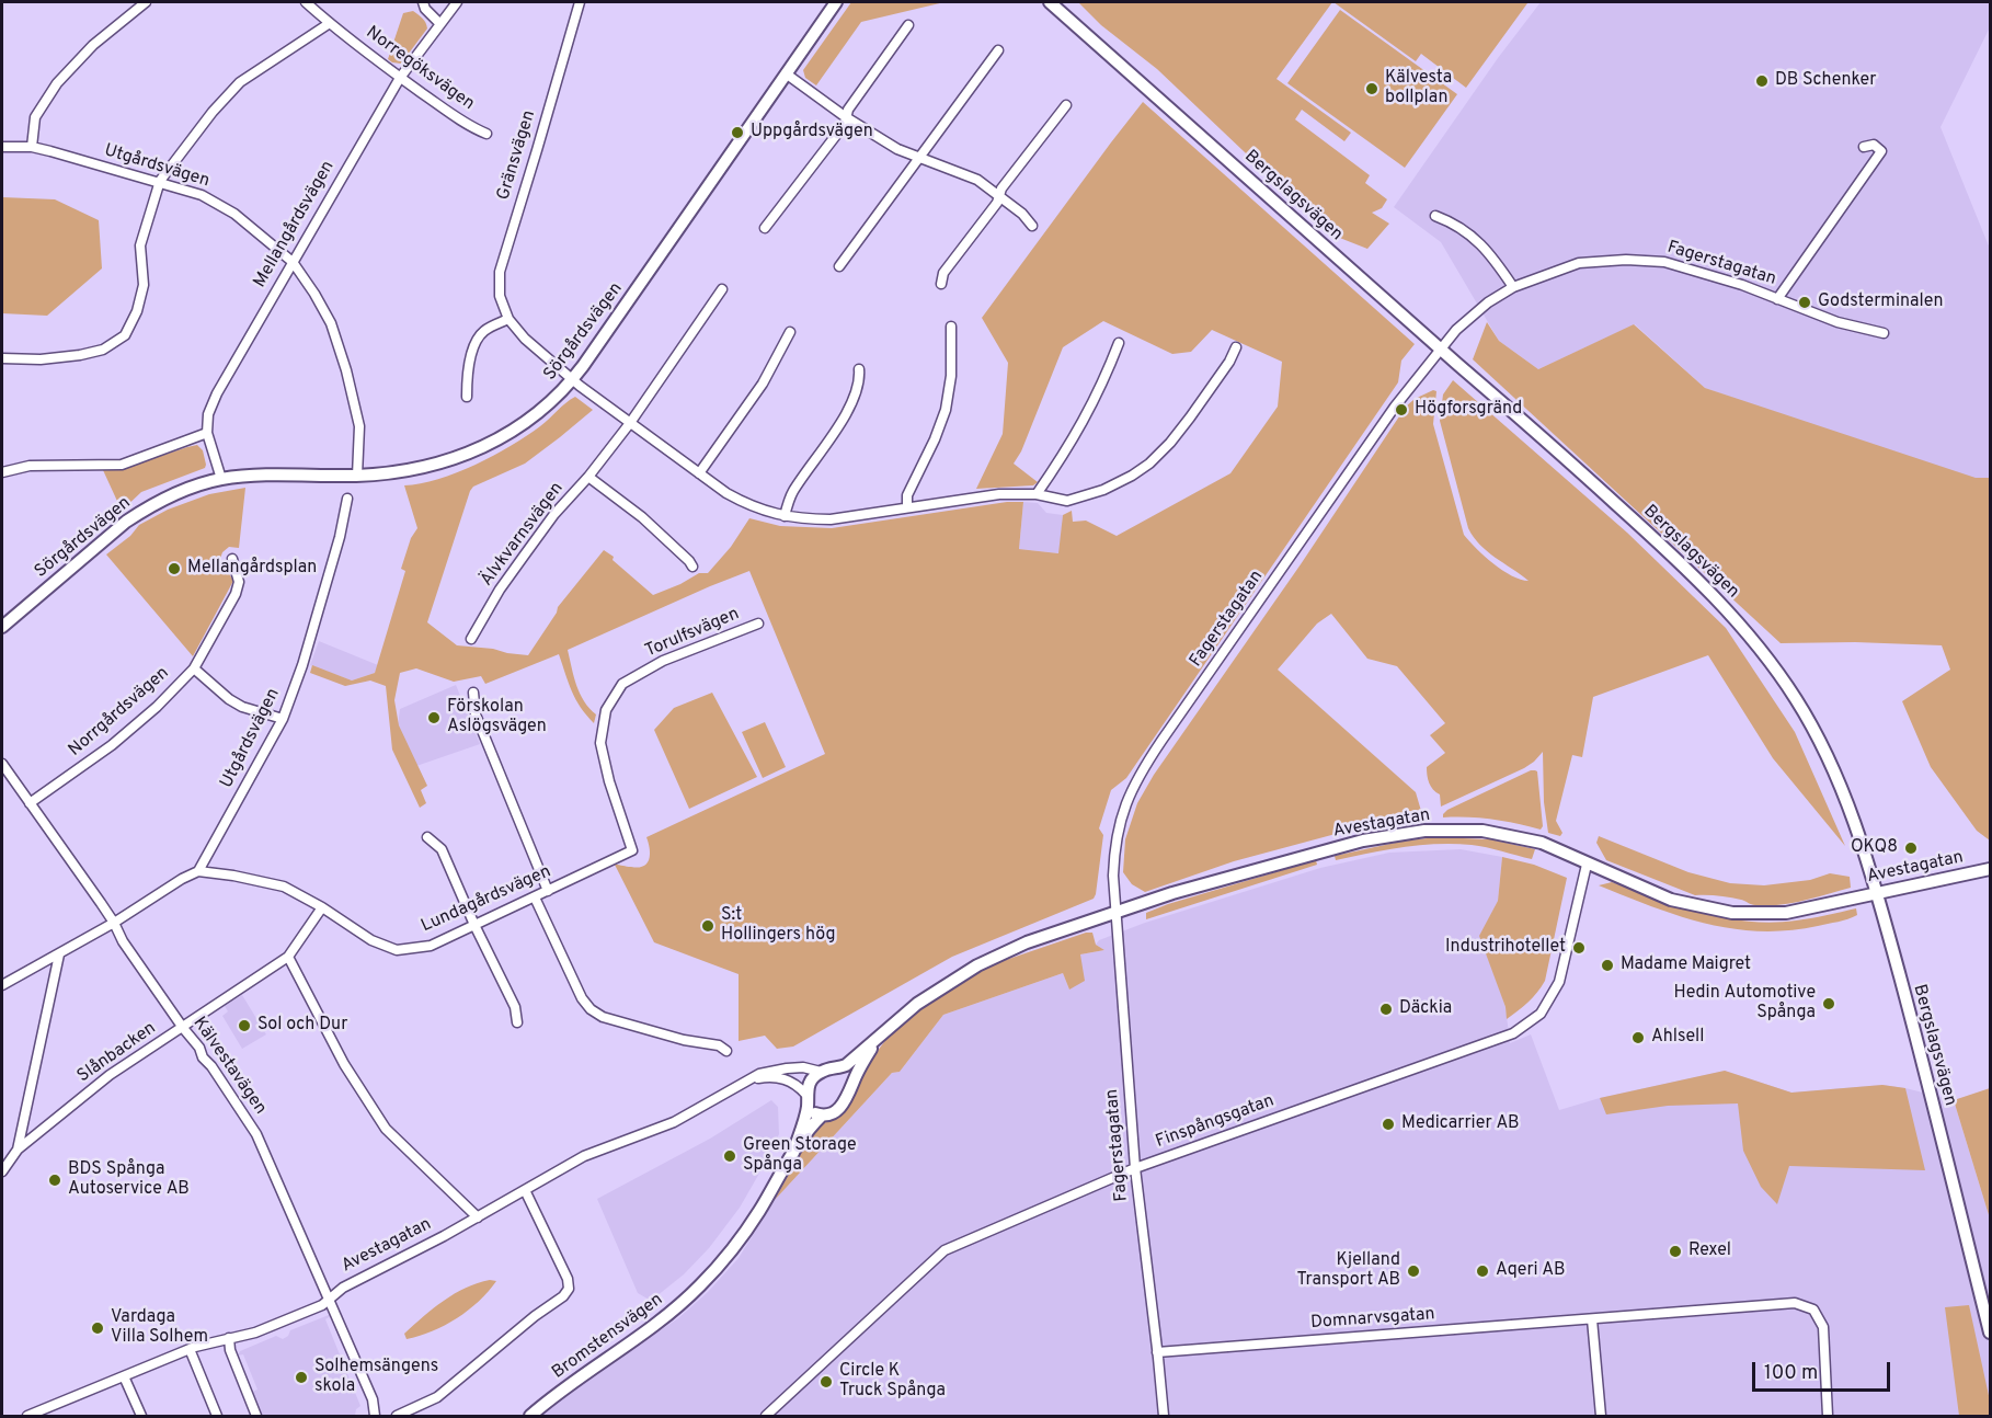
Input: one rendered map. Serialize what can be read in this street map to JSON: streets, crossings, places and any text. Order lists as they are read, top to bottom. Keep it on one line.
{"streets":{"street":["Norregöksvägen","Gränsvägen","Utgårdsvägen","Bergslagsvägen","Mellangårdsvägen","Fagerstagatan","Sörgårdsvägen","Älvkvarnsvägen","Torulfsvägen","Norrgårdsvägen","Avestagatan","Lundagårdsvägen","Slånbacken","Kälvestavägen","Finspångsgatan","Domnarvsgatan","Bromstensvägen"]},"crossings":[["Norregöksvägen","Mellangårdsvägen"],["Gränsvägen","Sörgårdsvägen"],["Utgårdsvägen","Mellangårdsvägen"],["Utgårdsvägen","Sörgårdsvägen"],["Utgårdsvägen","Lundagårdsvägen"],["Bergslagsvägen","Fagerstagatan"],["Bergslagsvägen","Avestagatan"],["Mellangårdsvägen","Sörgårdsvägen"],["Fagerstagatan","Avestagatan"],["Fagerstagatan","Finspångsgatan"],["Fagerstagatan","Domnarvsgatan"],["Torulfsvägen","Lundagårdsvägen"],["Norrgårdsvägen","Kälvestavägen"],["Avestagatan","Kälvestavägen"],["Avestagatan","Finspångsgatan"],["Avestagatan","Bromstensvägen"],["Lundagårdsvägen","Slånbacken"],["Slånbacken","Kälvestavägen"]],"places":["DB Schenker","Kälvesta bollplan","Uppgårdsvägen","Godsterminalen","Högforsgränd","Mellangårdsplan","Förskolan Aslögsvägen","OKQ8","S:t Hollingers hög","Industrihotellet","Madame Maigret","Hedin Automotive Spånga","Däckia","Sol och Dur","Ahlsell","Medicarrier AB","Green Storage Spånga","BDS Spånga Autoservice AB","Rexel","Kjelland Transport AB","Aqeri AB","Vardaga Villa Solhem","Solhemsängens skola","Circle K Truck Spånga"],"scale_bar":"100 m"}
